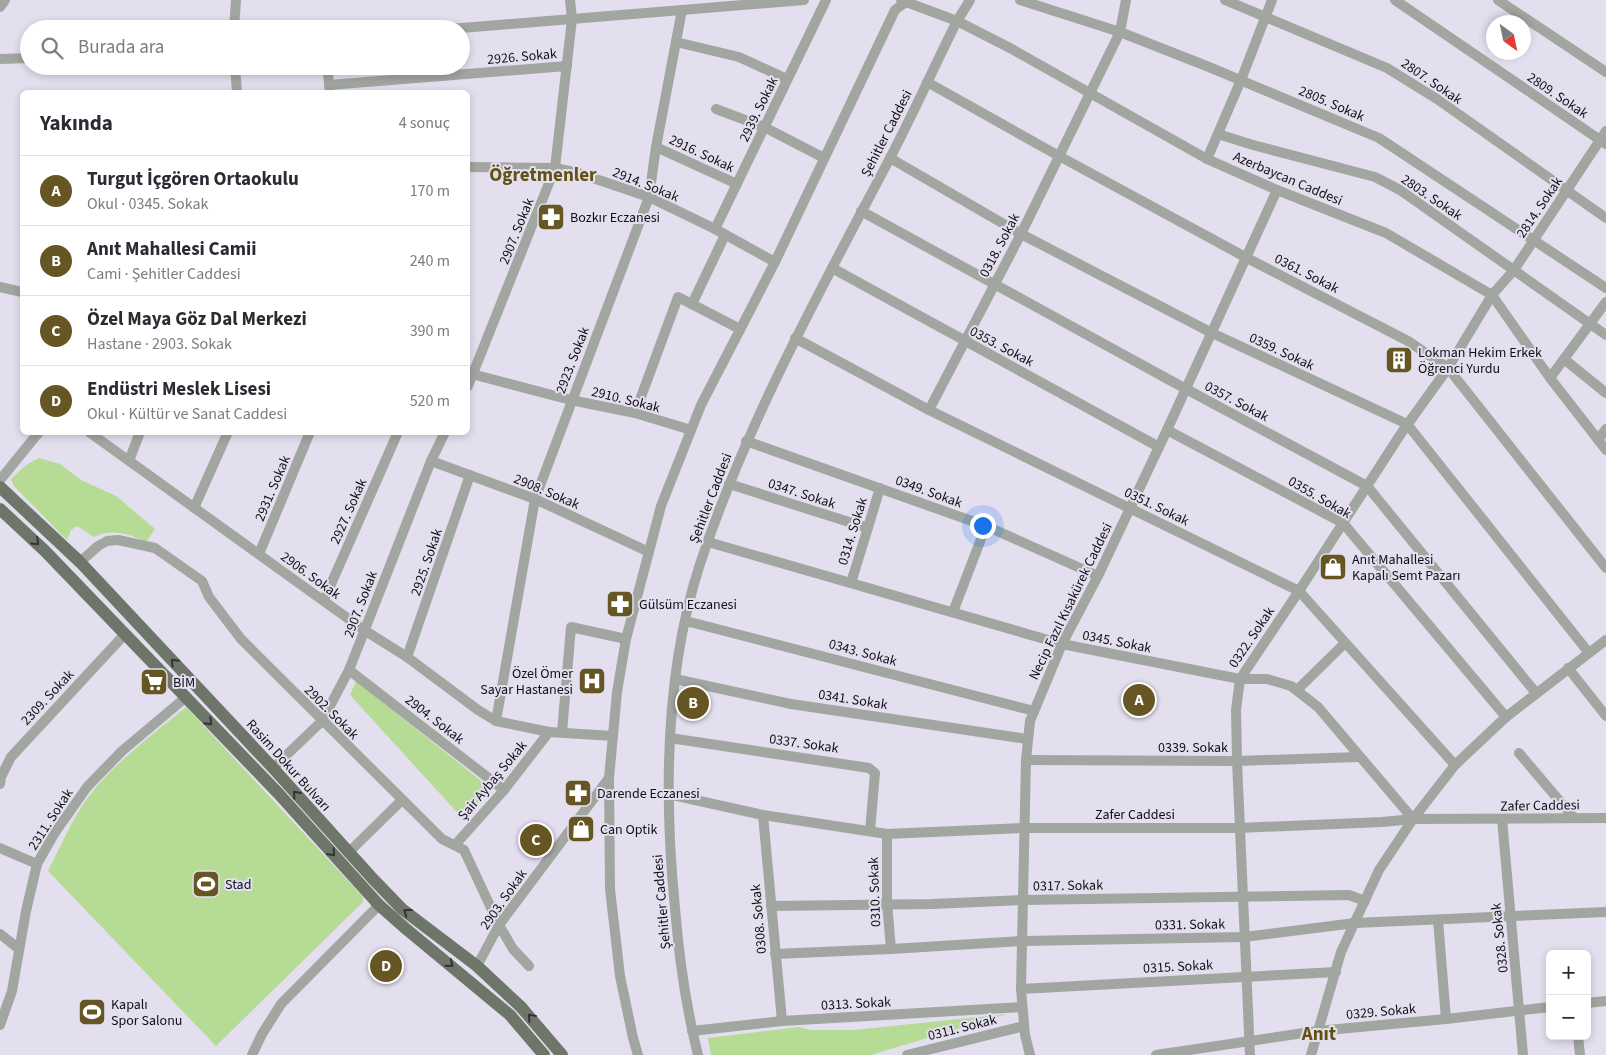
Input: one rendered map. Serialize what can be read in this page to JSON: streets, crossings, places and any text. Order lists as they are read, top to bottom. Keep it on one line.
{"streets":{"main road":["Rasim Dokur Bulvarı"],"street":["2926. Sokak","2807. Sokak","2809. Sokak","2805. Sokak","2939. Sokak","Şehitler Caddesi","2916. Sokak","Azerbaycan Caddesi","2914. Sokak","2803. Sokak","2814. Sokak","2907. Sokak","0318. Sokak","0361. Sokak","0353. Sokak","0359. Sokak","2923. Sokak","2910. Sokak","0357. Sokak","2931. Sokak","2908. Sokak","0349. Sokak","0347. Sokak","0355. Sokak","0351. Sokak","2927. Sokak","0314. Sokak","2925. Sokak","2906. Sokak","Necip Fazıl Kısakürek Caddesi","0322. Sokak","0345. Sokak","0343. Sokak","2309. Sokak","0341. Sokak","2902. Sokak","2904. Sokak","0337. Sokak","0339. Sokak","Şair Aybaş Sokak","Zafer Caddesi","2311. Sokak","0317. Sokak","0310. Sokak","2903. Sokak","0308. Sokak","0331. Sokak","0328. Sokak","0315. Sokak","0313. Sokak","0329. Sokak","0311. Sokak"]},"crossings":[["2926. Sokak","2907. Sokak"],["2807. Sokak","2814. Sokak"],["2809. Sokak","2814. Sokak"],["2805. Sokak","2814. Sokak"],["2805. Sokak","0318. Sokak"],["2939. Sokak","2916. Sokak"],["2939. Sokak","2914. Sokak"],["Şehitler Caddesi","Azerbaycan Caddesi"],["Şehitler Caddesi","0361. Sokak"],["Şehitler Caddesi","0353. Sokak"],["Şehitler Caddesi","0359. Sokak"],["Şehitler Caddesi","0357. Sokak"],["Şehitler Caddesi","0349. Sokak"],["Şehitler Caddesi","0347. Sokak"],["Şehitler Caddesi","0351. Sokak"],["Şehitler Caddesi","0345. Sokak"],["Şehitler Caddesi","0343. Sokak"],["Şehitler Caddesi","0341. Sokak"],["Şehitler Caddesi","0337. Sokak"],["Şehitler Caddesi","Zafer Caddesi"],["Şehitler Caddesi","0313. Sokak"],["2916. Sokak","2923. Sokak"],["Azerbaycan Caddesi","2814. Sokak"],["Azerbaycan Caddesi","0318. Sokak"],["Azerbaycan Caddesi","Necip Fazıl Kısakürek Caddesi"],["Azerbaycan Caddesi","0322. Sokak"],["2914. Sokak","2907. Sokak"],["2914. Sokak","2923. Sokak"],["2803. Sokak","2814. Sokak"],["2814. Sokak","0322. Sokak"],["2907. Sokak","2910. Sokak"],["2907. Sokak","2908. Sokak"],["2907. Sokak","2906. Sokak"],["2907. Sokak","2902. Sokak"],["2907. Sokak","2904. Sokak"],["2907. Sokak","Rasim Dokur Bulvarı"],["0318. Sokak","0361. Sokak"],["0318. Sokak","0353. Sokak"],["0318. Sokak","0359. Sokak"],["0318. Sokak","0357. Sokak"],["0318. Sokak","0351. Sokak"],["0361. Sokak","Necip Fazıl Kısakürek Caddesi"],["0361. Sokak","0322. Sokak"],["0353. Sokak","Necip Fazıl Kısakürek Caddesi"],["0359. Sokak","Necip Fazıl Kısakürek Caddesi"],["0359. Sokak","0322. Sokak"],["2923. Sokak","2910. Sokak"],["2923. Sokak","2908. Sokak"],["2923. Sokak","2906. Sokak"],["0357. Sokak","Necip Fazıl Kısakürek Caddesi"],["0357. Sokak","0322. Sokak"],["2931. Sokak","2906. Sokak"],["2908. Sokak","2925. Sokak"],["0349. Sokak","0314. Sokak"],["0349. Sokak","Necip Fazıl Kısakürek Caddesi"],["0347. Sokak","0314. Sokak"],["0355. Sokak","Necip Fazıl Kısakürek Caddesi"],["0355. Sokak","0322. Sokak"],["0351. Sokak","Necip Fazıl Kısakürek Caddesi"],["0351. Sokak","0322. Sokak"],["2927. Sokak","2906. Sokak"],["0314. Sokak","0345. Sokak"],["2925. Sokak","2906. Sokak"],["2906. Sokak","Şair Aybaş Sokak"],["Necip Fazıl Kısakürek Caddesi","0345. Sokak"],["Necip Fazıl Kısakürek Caddesi","0343. Sokak"],["Necip Fazıl Kısakürek Caddesi","0341. Sokak"],["Necip Fazıl Kısakürek Caddesi","0339. Sokak"],["Necip Fazıl Kısakürek Caddesi","Zafer Caddesi"],["Necip Fazıl Kısakürek Caddesi","0317. Sokak"],["Necip Fazıl Kısakürek Caddesi","0331. Sokak"],["Necip Fazıl Kısakürek Caddesi","0315. Sokak"],["Necip Fazıl Kısakürek Caddesi","0313. Sokak"],["Necip Fazıl Kısakürek Caddesi","0311. Sokak"],["0322. Sokak","0345. Sokak"],["0322. Sokak","0339. Sokak"],["0322. Sokak","Zafer Caddesi"],["0322. Sokak","0317. Sokak"],["0322. Sokak","0331. Sokak"],["0322. Sokak","0315. Sokak"],["0322. Sokak","0329. Sokak"],["0345. Sokak","0339. Sokak"],["0345. Sokak","Zafer Caddesi"],["2902. Sokak","Rasim Dokur Bulvarı"],["2902. Sokak","Şair Aybaş Sokak"],["2902. Sokak","2903. Sokak"],["2904. Sokak","Şair Aybaş Sokak"],["0337. Sokak","Zafer Caddesi"],["Rasim Dokur Bulvarı","2903. Sokak"],["Zafer Caddesi","0310. Sokak"],["Zafer Caddesi","0308. Sokak"],["Zafer Caddesi","0328. Sokak"],["0317. Sokak","0310. Sokak"],["0317. Sokak","0308. Sokak"],["0310. Sokak","0331. Sokak"],["0308. Sokak","0331. Sokak"],["0308. Sokak","0313. Sokak"],["0331. Sokak","0328. Sokak"],["0328. Sokak","0329. Sokak"]],"districts":["Öğretmenler","Anıt"],"places":{"pharmacy":["Bozkır Eczanesi","Gülsüm Eczanesi","Darende Eczanesi"],"building":["Lokman Hekim Erkek Öğrenci Yurdu"],"shop":["Anıt Mahallesi Kapalı Semt Pazarı","Can Optik"],"hospital":["Özel Ömer Sayar Hastanesi"],"supermarket":["BİM"],"sports":["Stad","Kapalı Spor Salonu"]},"north":"bottom right","page":{"search":"Burada ara","heading":["Yakında","4 sonuç"],"list":[{"mark":"A","name":"Turgut İçgören Ortaokulu","note":"Okul · 0345. Sokak","value":"170 m"},{"mark":"B","name":"Anıt Mahallesi Camii","note":"Cami · Şehitler Caddesi","value":"240 m"},{"mark":"C","name":"Özel Maya Göz Dal Merkezi","note":"Hastane · 2903. Sokak","value":"390 m"},{"mark":"D","name":"Endüstri Meslek Lisesi","note":"Okul · Kültür ve Sanat Caddesi","value":"520 m"}],"pins":["A","B","C","D"],"map_buttons":["+","−"]}}
